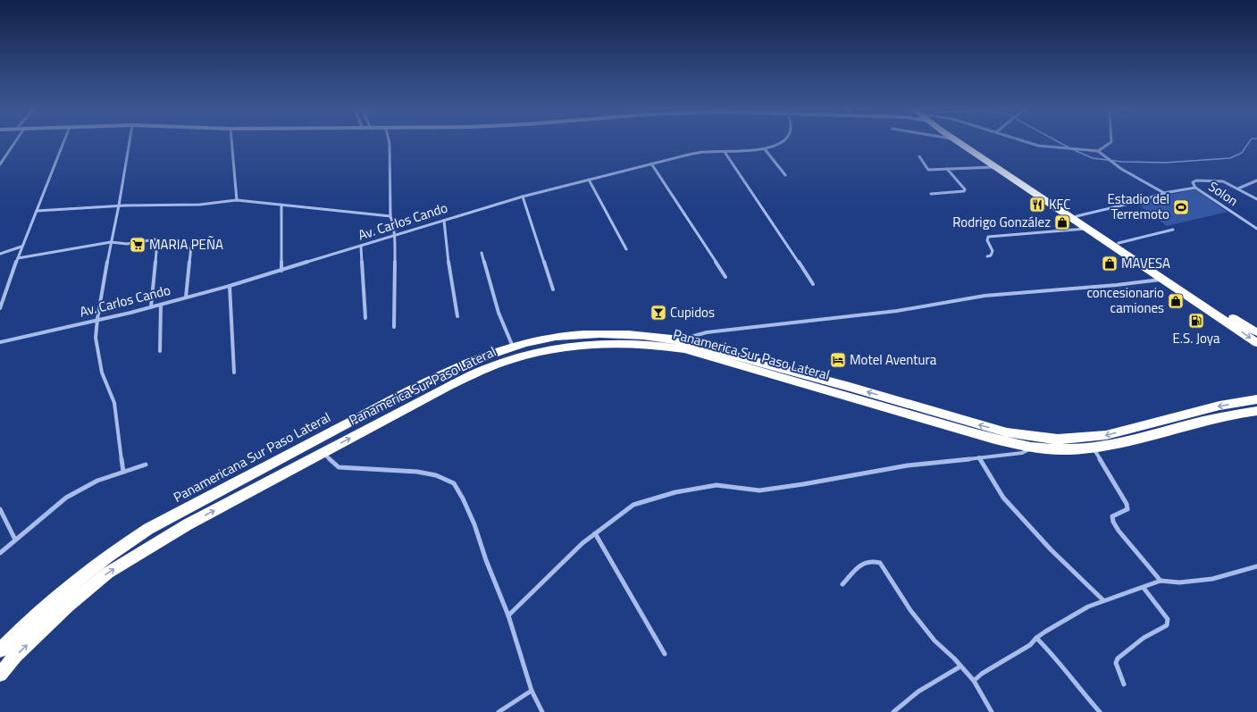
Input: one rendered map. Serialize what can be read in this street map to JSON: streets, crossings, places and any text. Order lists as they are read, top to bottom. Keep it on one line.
{"streets":{"highway":["Panamerica Sur Paso Lateral","Panamericana Sur Paso Lateral"],"street":["Solon","Av. Carlos Cando"]},"one_way":["Panamerica Sur Paso Lateral","Panamericana Sur Paso Lateral"],"places":{"restaurant":["KFC"],"sports":["Estadio del Terremoto"],"shop":["Rodrigo González","MAVESA","concesionario camiones"],"supermarket":["MARIA PEÑA"],"bar":["Cupidos"],"fuel station":["E.S. Joya"],"hotel":["Motel Aventura"]}}
